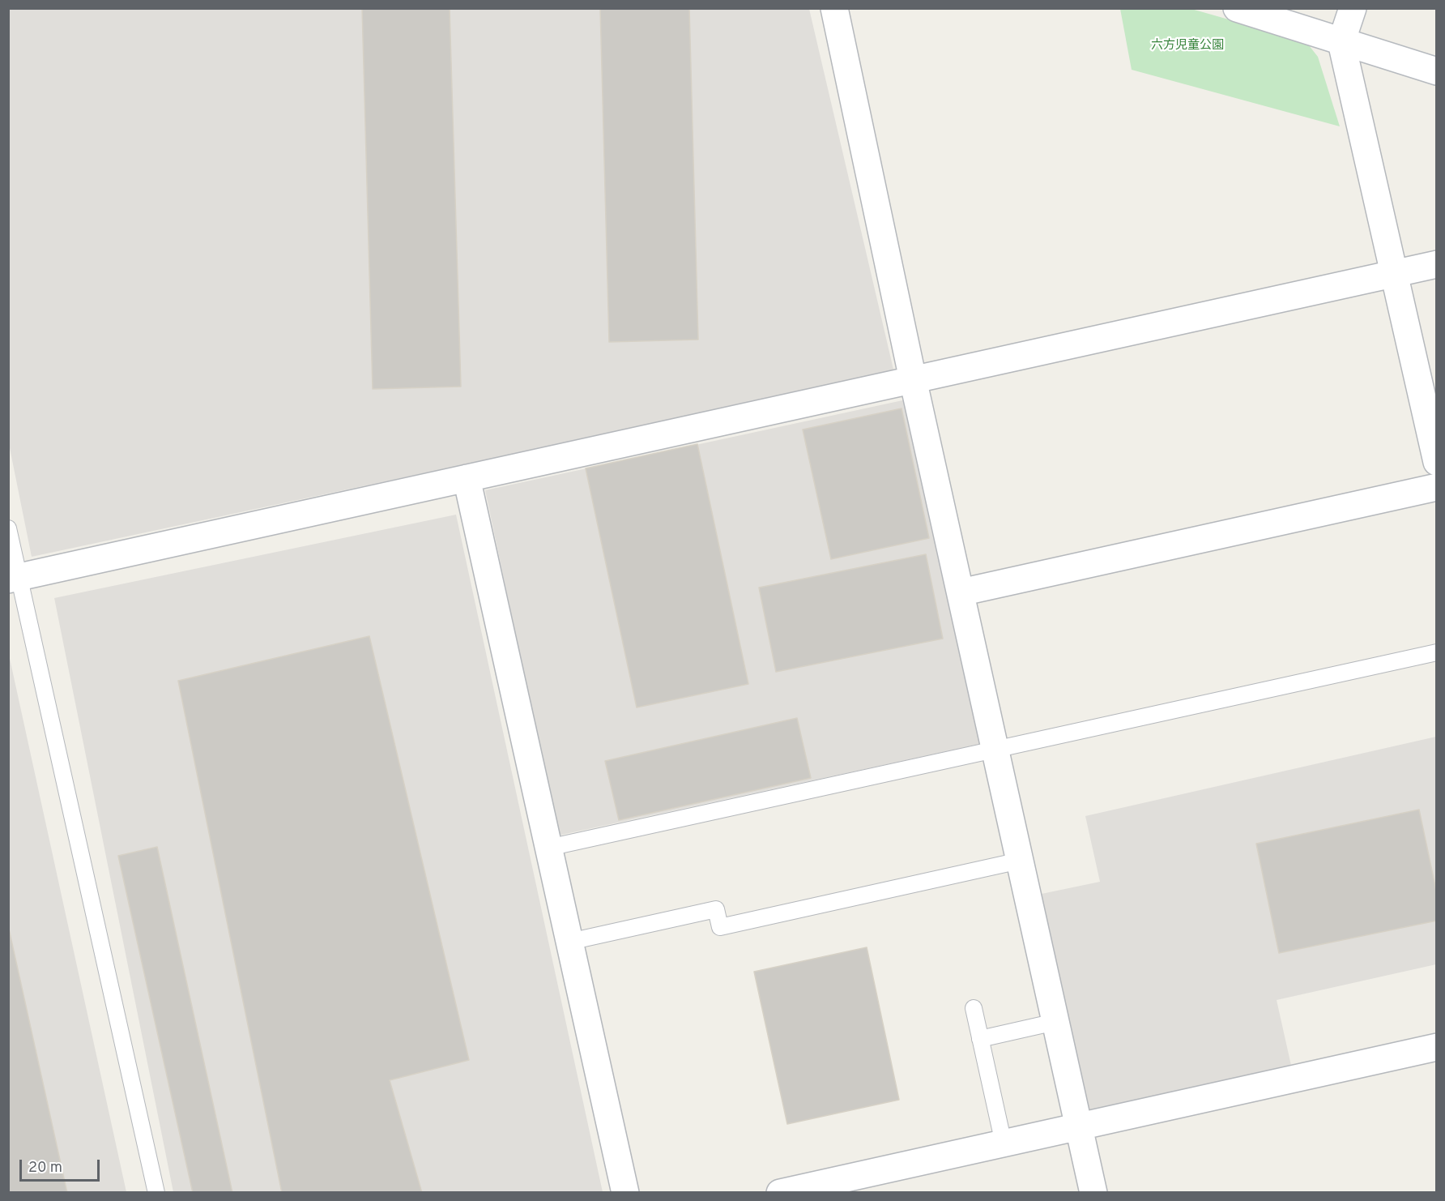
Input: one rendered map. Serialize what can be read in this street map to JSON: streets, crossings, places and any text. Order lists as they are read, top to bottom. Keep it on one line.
{"parks":["六方児童公園"],"scale_bar":"20 m"}
